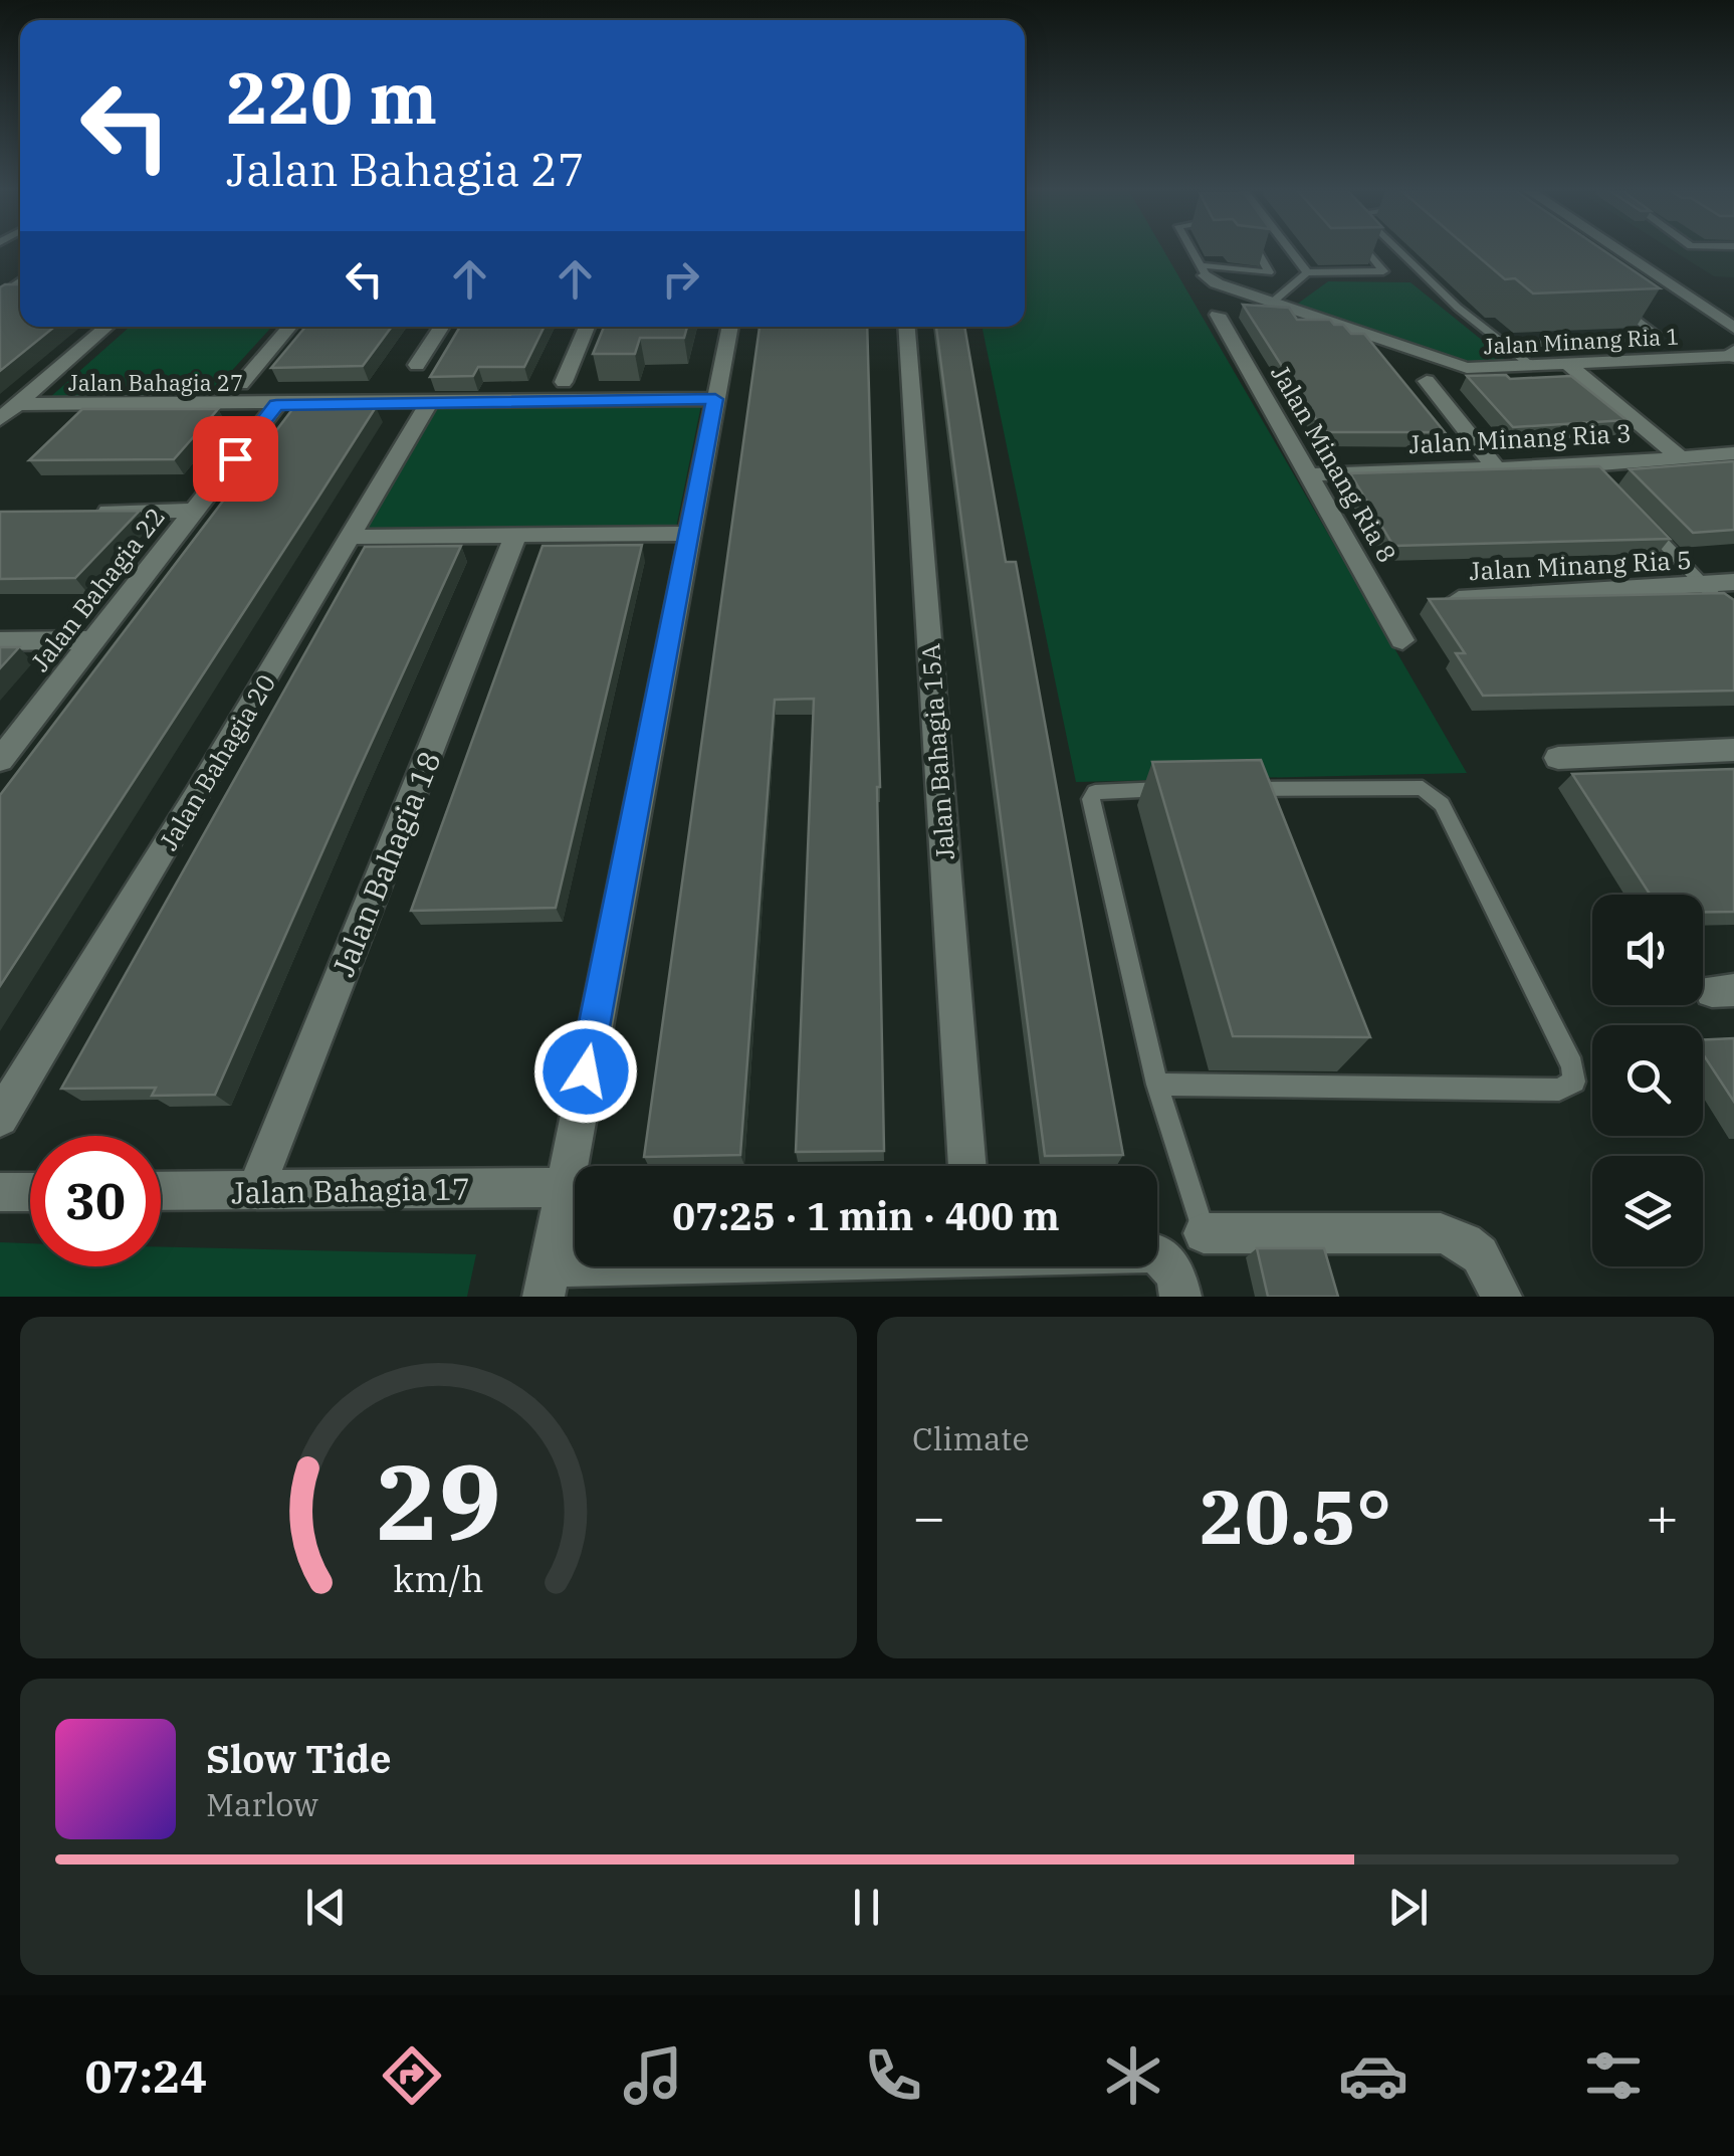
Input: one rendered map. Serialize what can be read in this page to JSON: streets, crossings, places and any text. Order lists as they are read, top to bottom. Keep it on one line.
{"streets":{"street":["Jalan Minang Ria 1","Jalan Bahagia 27","Jalan Minang Ria 3","Jalan Minang Ria 8","Jalan Minang Ria 5","Jalan Bahagia 22","Jalan Bahagia 15A","Jalan Bahagia 20","Jalan Bahagia 18","Jalan Bahagia 17"]},"crossings":[["Jalan Bahagia 27","Jalan Bahagia 22"],["Jalan Bahagia 27","Jalan Bahagia 20"],["Jalan Minang Ria 3","Jalan Minang Ria 8"],["Jalan Bahagia 18","Jalan Bahagia 17"]],"page":{"turn":["220 m","Jalan Bahagia 27"],"limit":"30","trip":"07:25 · 1 min · 400 m","tile":"Climate","heat":["−","20.5°","+"],"song":["Slow Tide","Marlow"],"tabs":"07:24","gauge":["29","km/h"]}}
